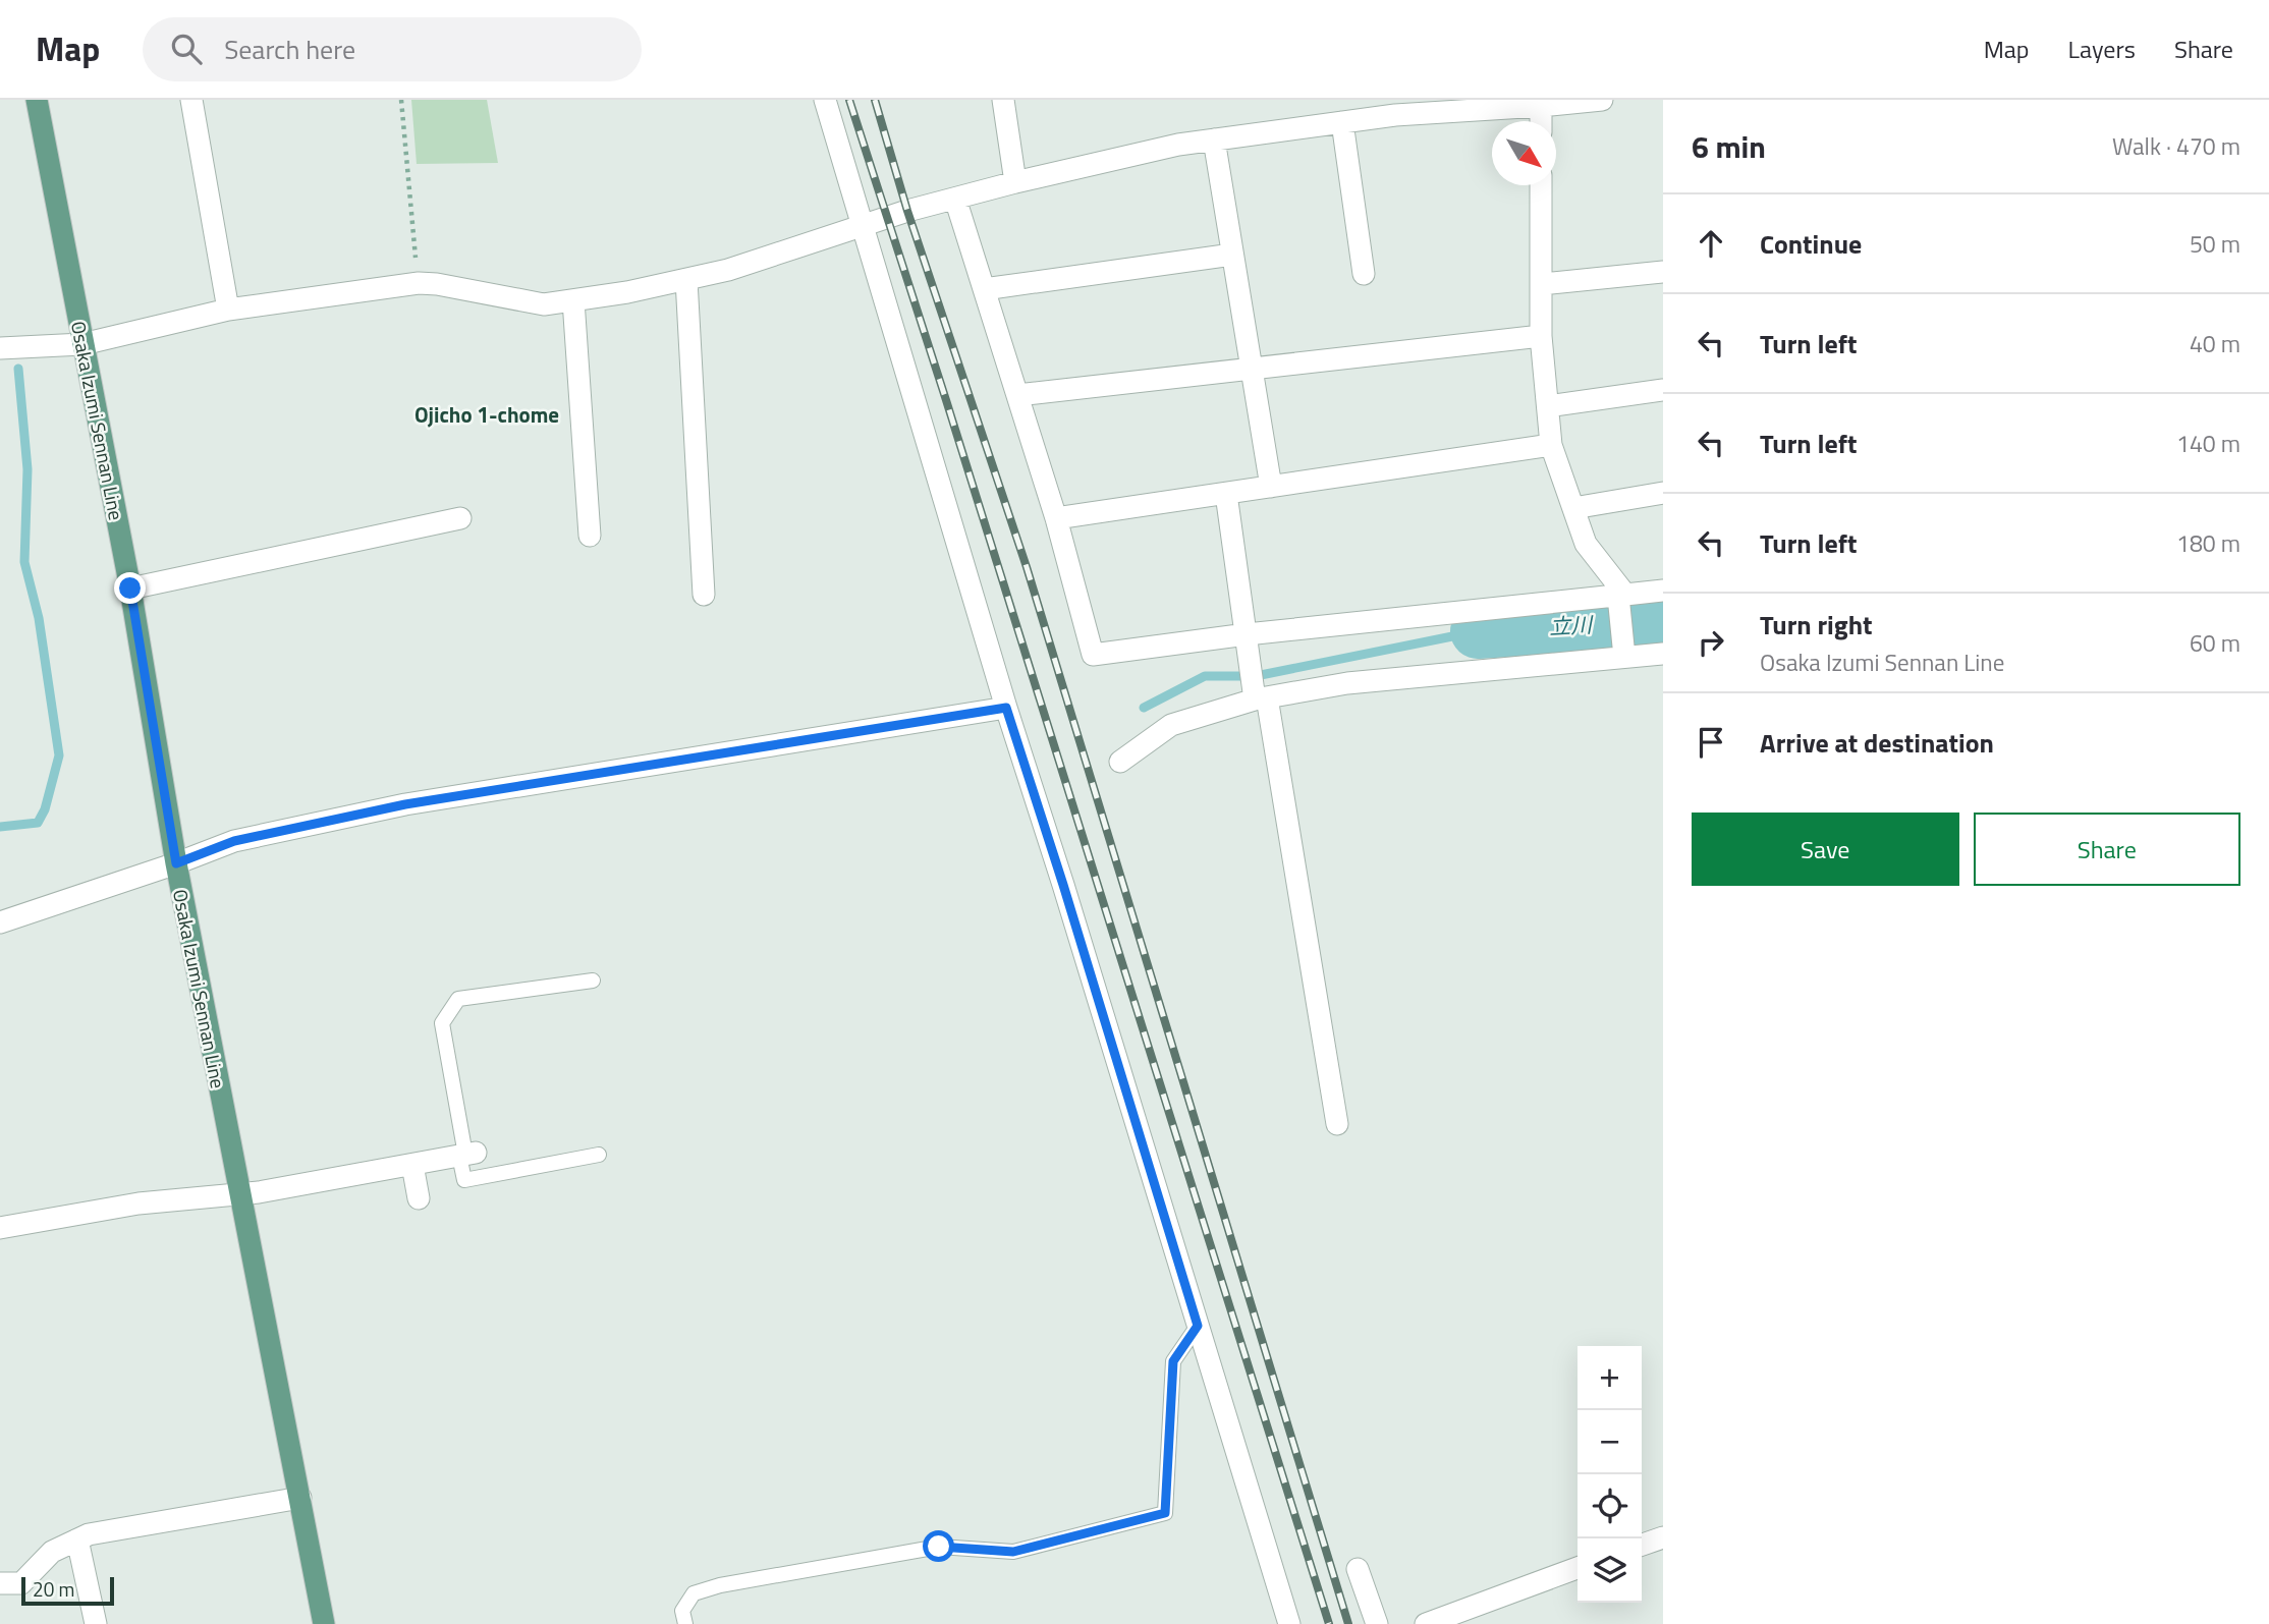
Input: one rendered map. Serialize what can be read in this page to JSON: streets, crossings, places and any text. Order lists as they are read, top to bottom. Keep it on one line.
{"streets":{"main road":["Osaka Izumi Sennan Line"]},"districts":["Ojicho 1-chome"],"water":["立川"],"scale_bar":"20 m","north":"bottom right","page":{"header":"Map","search":"Search here","nav":["Map","Layers","Share"],"heading":["6 min","Walk · 470 m"],"list":[["Continue","50 m"],["Turn left","40 m"],["Turn left","140 m"],["Turn left","180 m"],["Turn right","Osaka Izumi Sennan Line","60 m"],"Arrive at destination"],"buttons":["Save","Share"],"map_buttons":["+","−"],"scale":"20 m"}}
